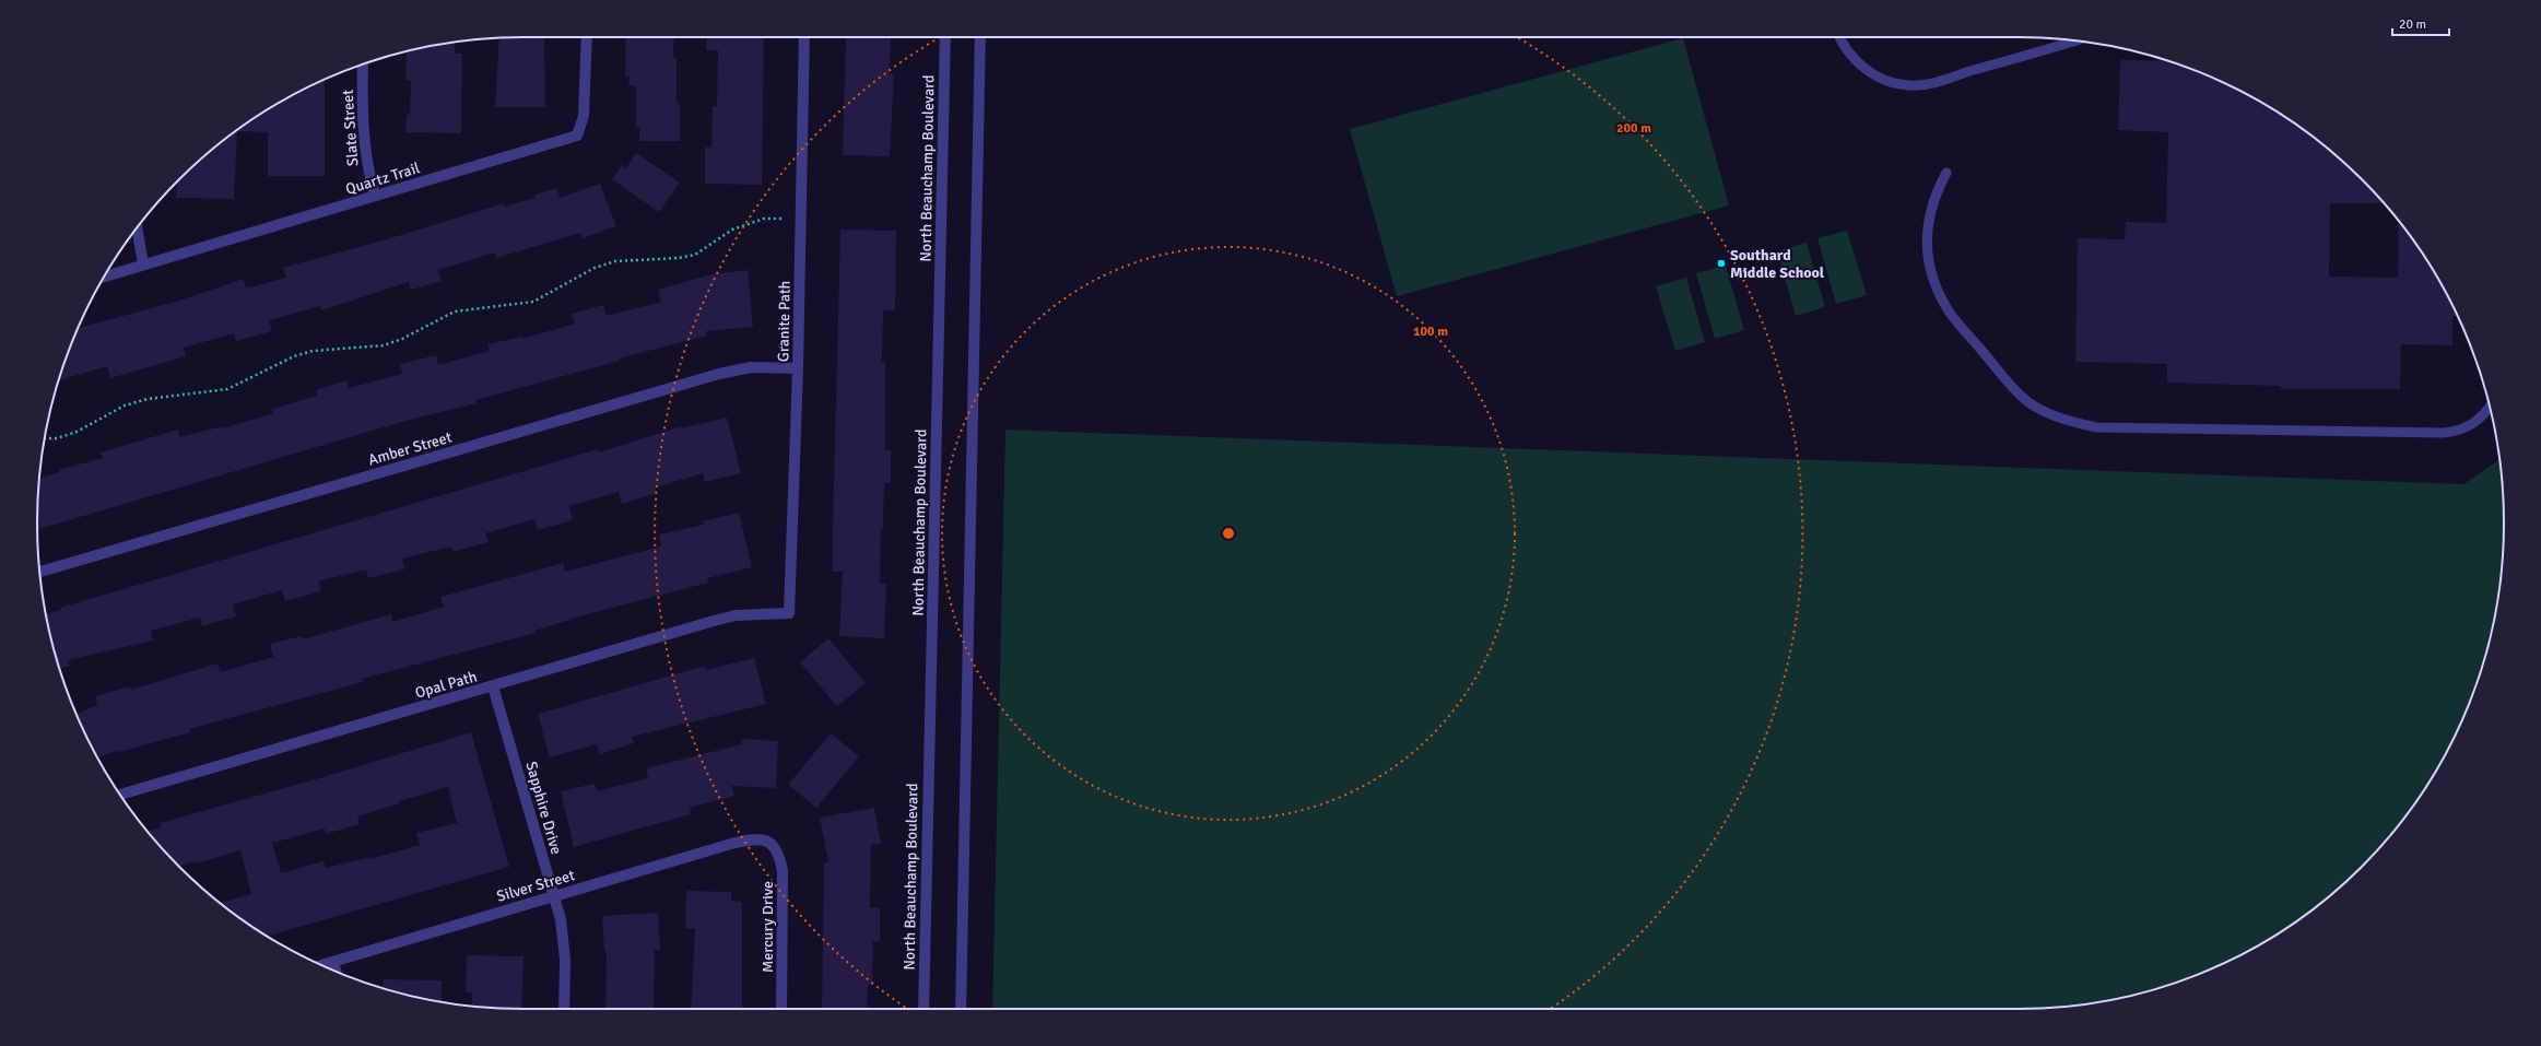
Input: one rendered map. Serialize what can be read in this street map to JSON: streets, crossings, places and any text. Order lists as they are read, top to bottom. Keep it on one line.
{"streets":{"street":["Slate Street","North Beauchamp Boulevard","Quartz Trail","Granite Path","Amber Street","Opal Path","Sapphire Drive","Silver Street","Mercury Drive"]},"crossings":[["Slate Street","Quartz Trail"],["Granite Path","Amber Street"],["Granite Path","Opal Path"],["Opal Path","Sapphire Drive"],["Sapphire Drive","Silver Street"],["Silver Street","Mercury Drive"]],"places":["Southard Middle School"],"scale_bar":"20 m","rings":["200 m","100 m"]}
